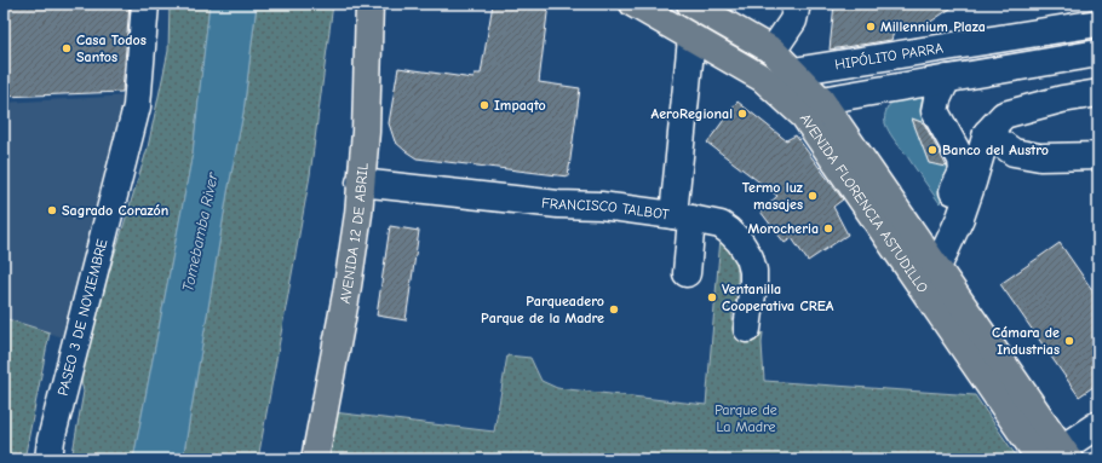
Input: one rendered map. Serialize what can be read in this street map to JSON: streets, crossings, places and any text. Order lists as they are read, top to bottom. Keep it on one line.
{"streets":{"main road":["AVENIDA FLORENCIA ASTUDILLO","AVENIDA 12 DE ABRIL"],"street":["HIPÓLITO PARRA","FRANCISCO TALBOT","PASEO 3 DE NOVIEMBRE"]},"crossings":[["HIPÓLITO PARRA","AVENIDA FLORENCIA ASTUDILLO"],["AVENIDA FLORENCIA ASTUDILLO","FRANCISCO TALBOT"],["FRANCISCO TALBOT","AVENIDA 12 DE ABRIL"]],"water":["Tomebamba River"],"parks":["Parque de La Madre"],"places":["Millennium Plaza","Casa Todos Santos","Impaqto","AeroRegional","Banco del Austro","Termo luz masajes","Sagrado Corazón","Morocheria","Ventanilla Cooperativa CREA","Parqueadero Parque de la Madre","Cámara de Industrias"]}
